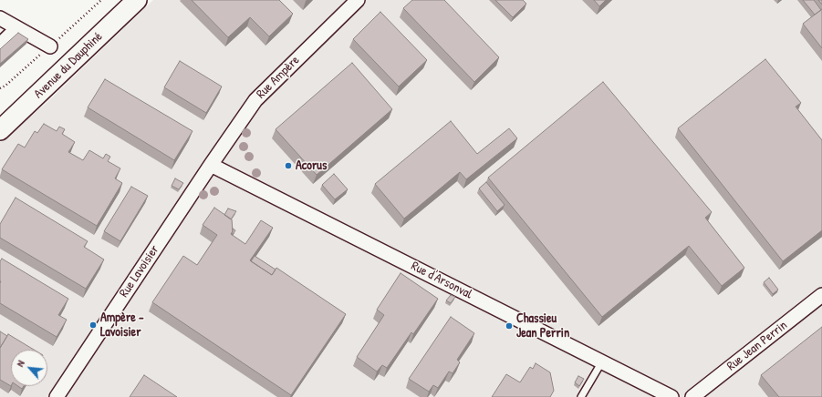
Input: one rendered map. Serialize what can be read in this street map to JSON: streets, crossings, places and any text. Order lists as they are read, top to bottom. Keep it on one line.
{"streets":{"main road":["Avenue du Dauphiné"],"street":["Rue Ampère","Rue Lavoisier","Rue d'Arsonval","Rue Jean Perrin"]},"crossings":[["Rue Ampère","Rue Lavoisier"],["Rue Ampère","Rue d'Arsonval"],["Rue Lavoisier","Rue d'Arsonval"]],"places":["Acorus","Ampère - Lavoisier","Chassieu Jean Perrin"],"north":"top left"}
